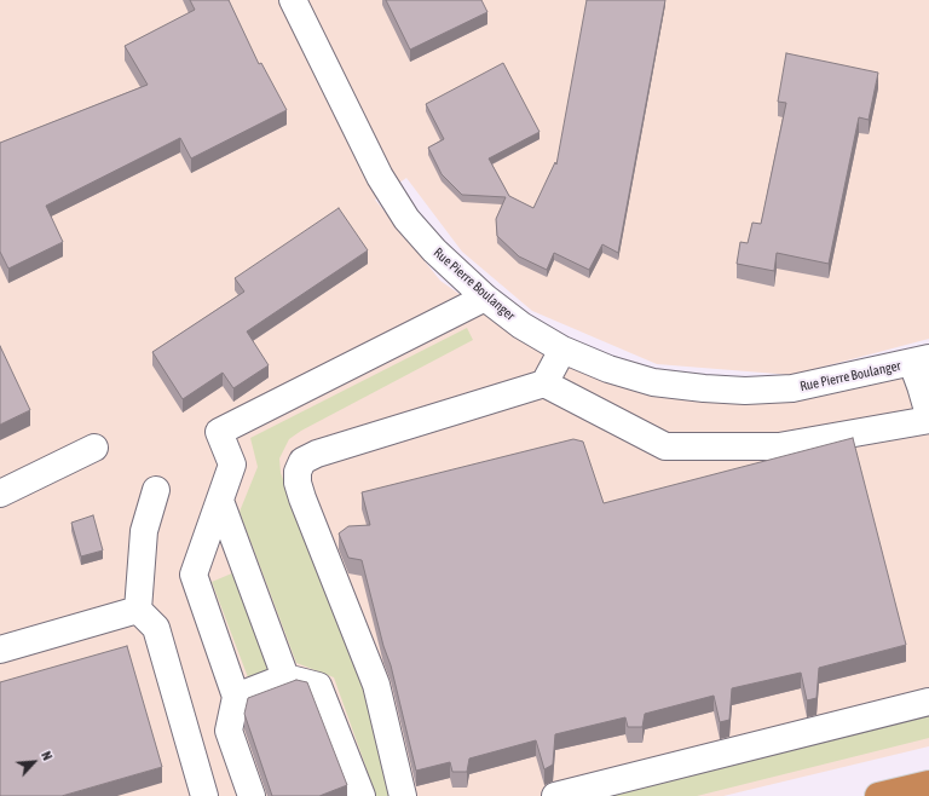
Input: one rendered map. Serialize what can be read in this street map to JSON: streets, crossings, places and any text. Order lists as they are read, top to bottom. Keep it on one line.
{"streets":{"street":["Rue Pierre Boulanger"]},"north":"top right"}
